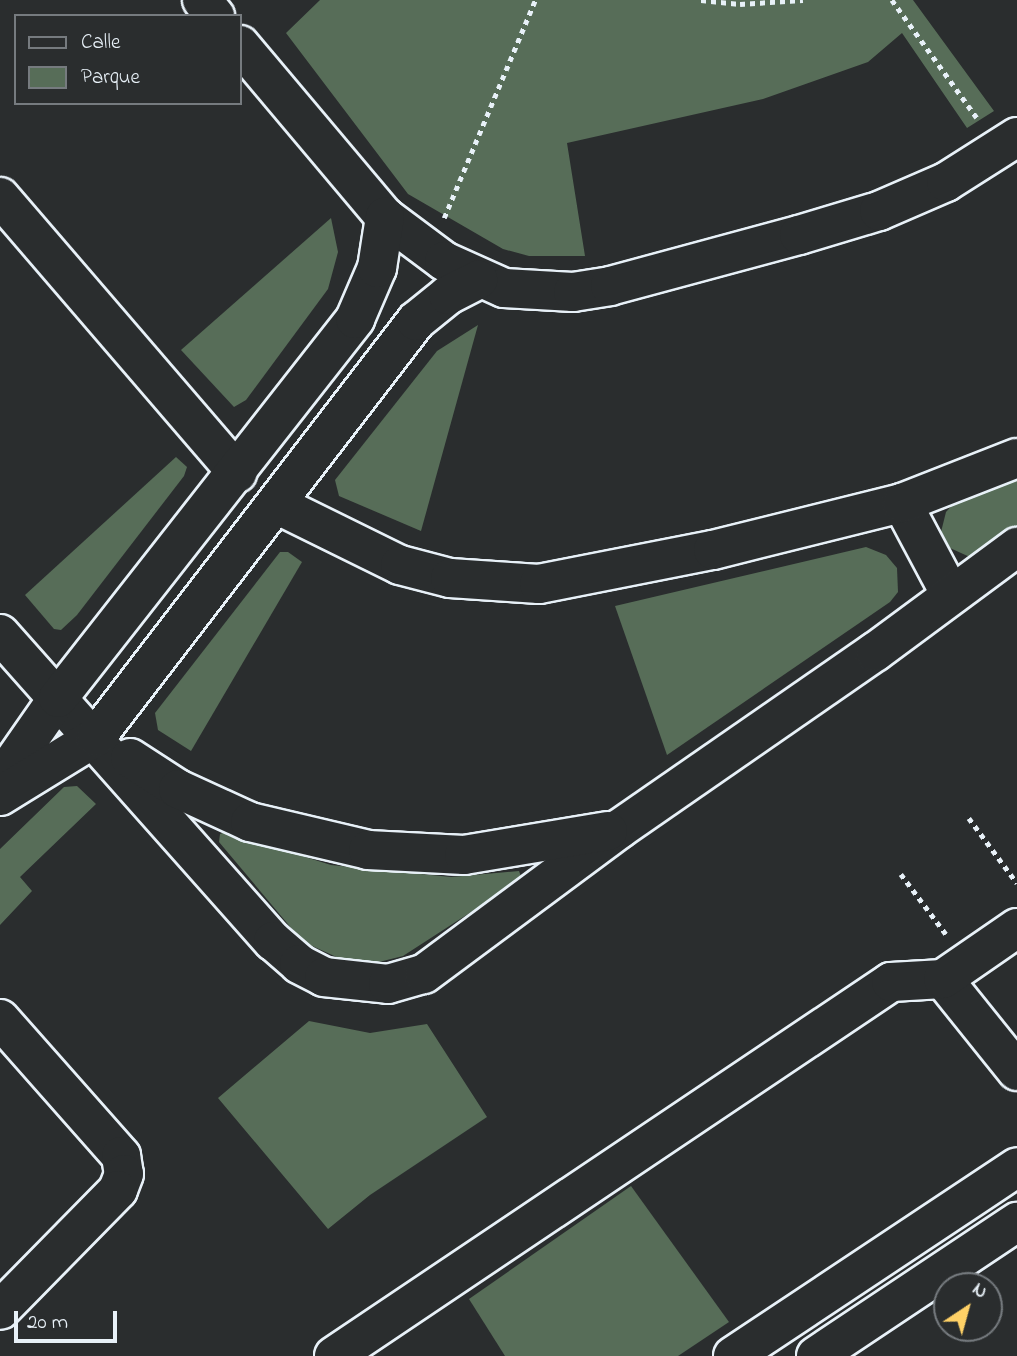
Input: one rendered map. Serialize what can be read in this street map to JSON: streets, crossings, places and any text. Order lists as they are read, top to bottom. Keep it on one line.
{"legend":["Calle","Parque"],"scale_bar":"20 m","north":"top right"}
